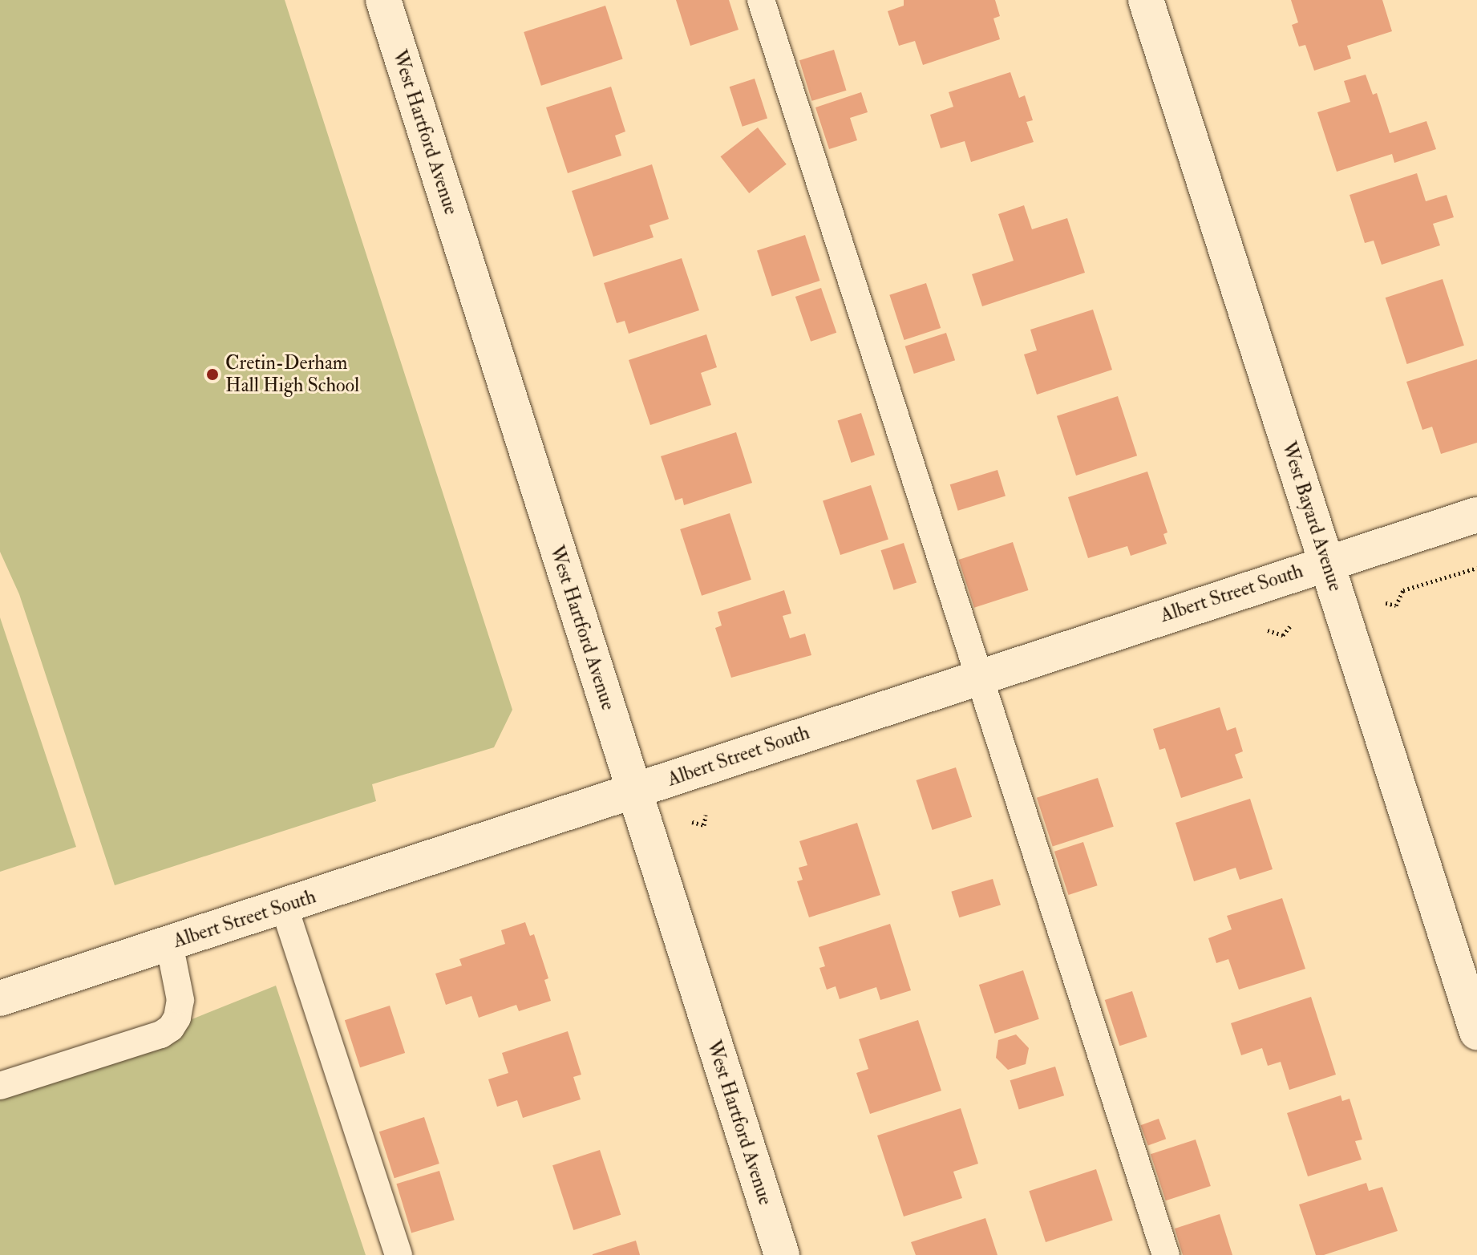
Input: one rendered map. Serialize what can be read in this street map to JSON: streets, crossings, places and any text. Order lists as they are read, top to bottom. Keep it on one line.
{"streets":{"street":["West Hartford Avenue","West Bayard Avenue","Albert Street South"]},"crossings":[["West Hartford Avenue","Albert Street South"],["West Bayard Avenue","Albert Street South"]],"places":["Cretin-Derham Hall High School"]}
